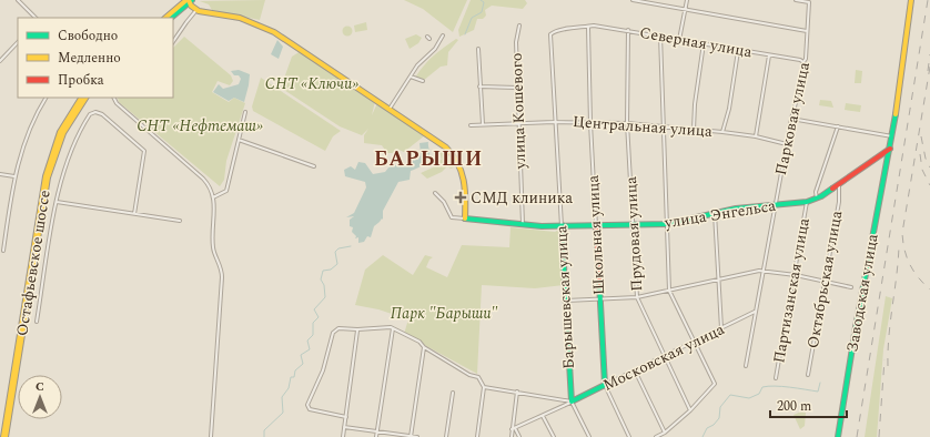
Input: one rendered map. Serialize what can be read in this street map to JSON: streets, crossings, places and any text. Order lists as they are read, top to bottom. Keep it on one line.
{"streets":{"street":["Северная улица","улица Кошевого","Парковая улица","Центральная улица","улица Энгельса","Прудовая улица","Школьная улица","Остафьевское шоссе","Октябрьская улица","Партизанская улица","Заводская улица","Барышевская улица","Московская улица"]},"crossings":[["Северная улица","Парковая улица"],["Северная улица","Прудовая улица"],["Северная улица","Школьная улица"],["Северная улица","Барышевская улица"],["улица Кошевого","Центральная улица"],["улица Кошевого","улица Энгельса"],["Парковая улица","Центральная улица"],["Парковая улица","улица Энгельса"],["Парковая улица","Московская улица"],["Центральная улица","Прудовая улица"],["Центральная улица","Школьная улица"],["Центральная улица","Барышевская улица"],["улица Энгельса","Прудовая улица"],["улица Энгельса","Школьная улица"],["улица Энгельса","Октябрьская улица"],["улица Энгельса","Партизанская улица"],["улица Энгельса","Заводская улица"],["улица Энгельса","Барышевская улица"],["Прудовая улица","Московская улица"],["Школьная улица","Московская улица"],["Барышевская улица","Московская улица"]],"districts":["БАРЫШИ"],"parks":["СНТ «Ключи»","СНТ «Нефтемаш»","Парк \"Барыши\""],"places":{"health":["СМД клиника"]},"legend":["Свободно","Медленно","Пробка"],"scale_bar":"200 m","north":"top"}
